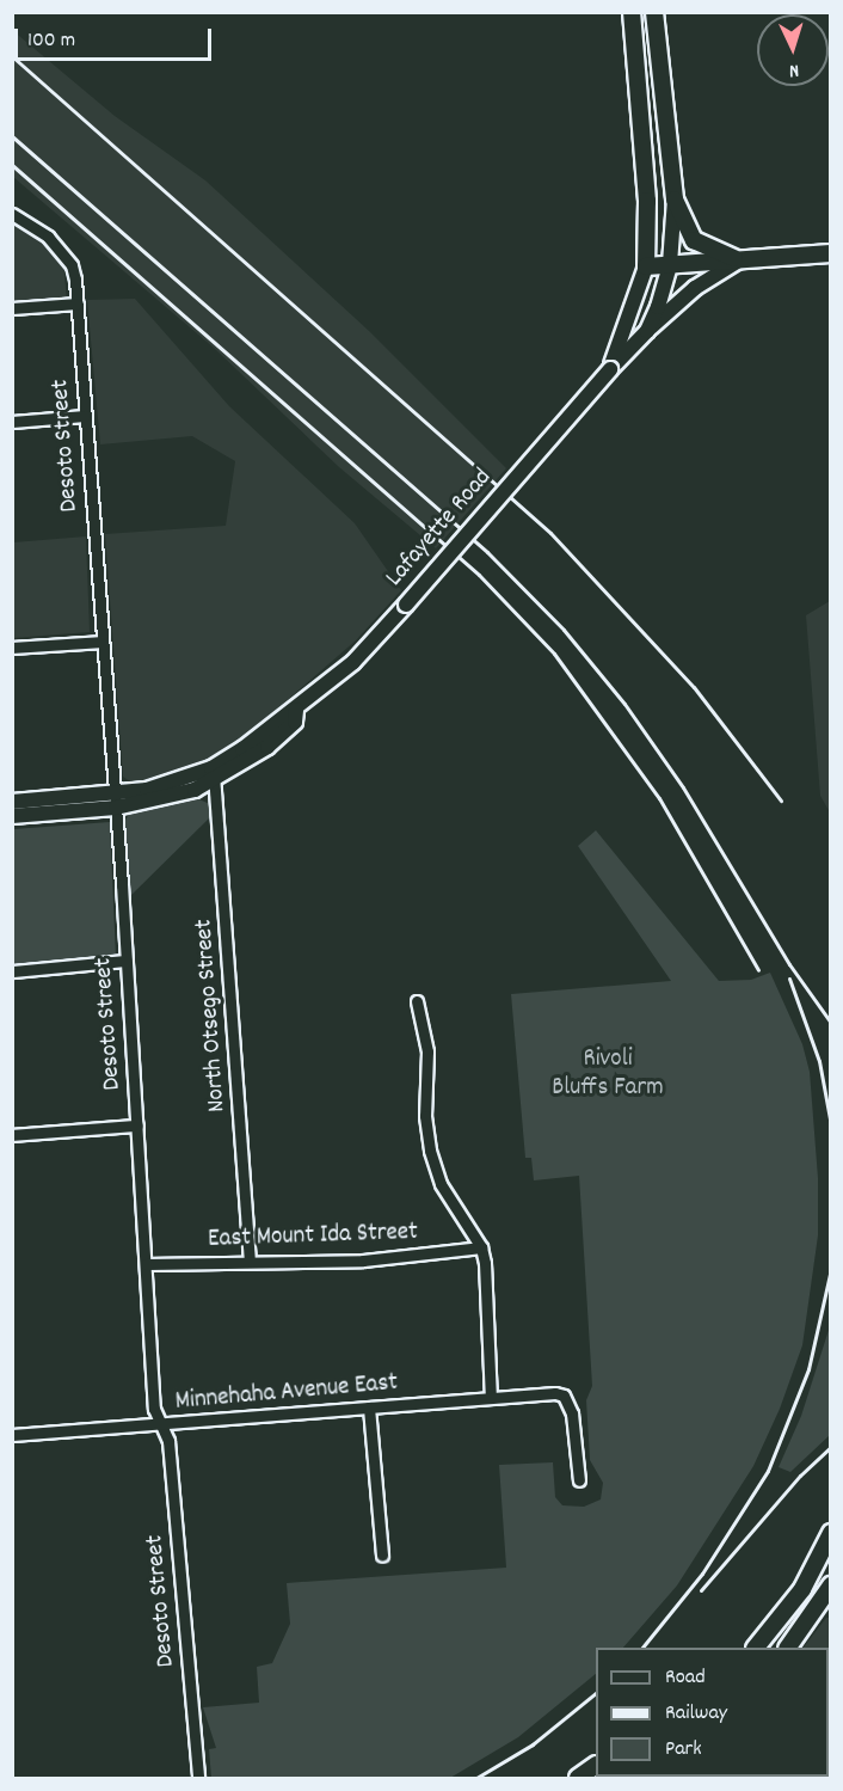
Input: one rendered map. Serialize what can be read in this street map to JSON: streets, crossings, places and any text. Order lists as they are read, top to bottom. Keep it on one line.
{"streets":{"main road":["Lafayette Road"],"street":["Desoto Street","North Otsego Street","East Mount Ida Street","Minnehaha Avenue East"]},"crossings":[["Desoto Street","Lafayette Road"],["Desoto Street","East Mount Ida Street"],["Desoto Street","Minnehaha Avenue East"],["Lafayette Road","North Otsego Street"],["North Otsego Street","East Mount Ida Street"]],"parks":["Rivoli Bluffs Farm"],"legend":["Road","Railway","Park"],"scale_bar":"100 m","north":"bottom"}
